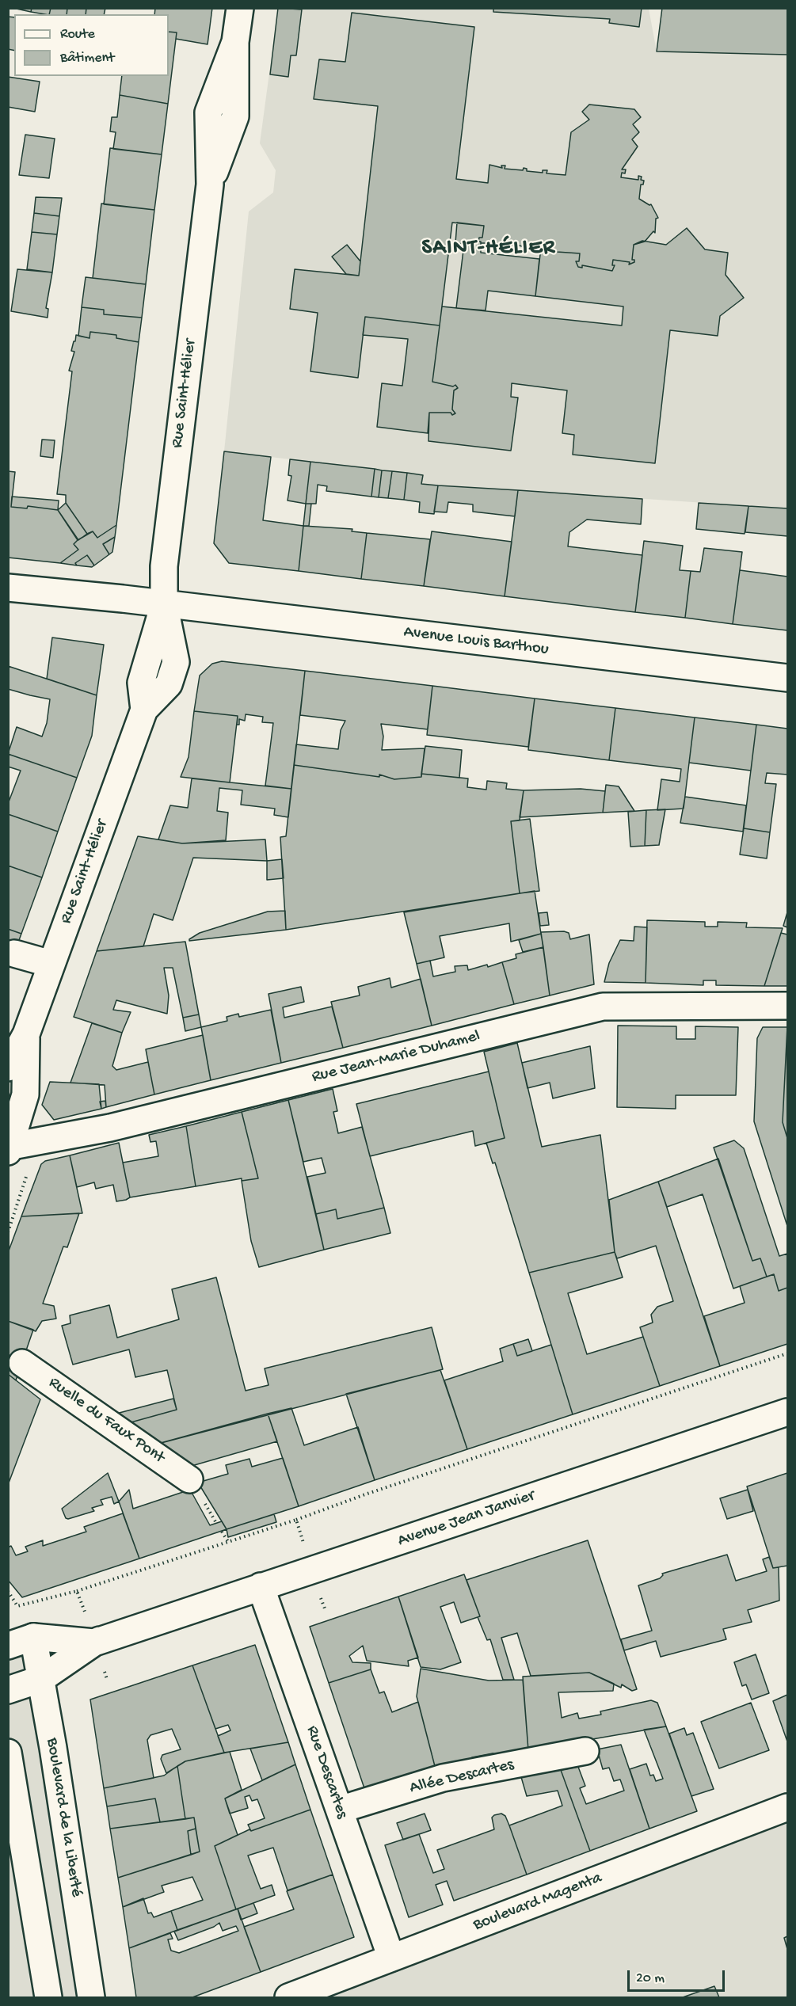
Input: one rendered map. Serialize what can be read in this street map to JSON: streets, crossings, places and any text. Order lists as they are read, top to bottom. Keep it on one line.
{"streets":{"street":["Rue Saint-Hélier","Avenue Louis Barthou","Rue Jean-Marie Duhamel","Ruelle du Faux Pont","Avenue Jean Janvier","Rue Descartes","Allée Descartes","Boulevard de la Liberté","Boulevard Magenta"]},"crossings":[["Rue Saint-Hélier","Avenue Louis Barthou"],["Rue Saint-Hélier","Rue Jean-Marie Duhamel"],["Avenue Jean Janvier","Rue Descartes"],["Avenue Jean Janvier","Boulevard de la Liberté"],["Rue Descartes","Allée Descartes"],["Rue Descartes","Boulevard Magenta"]],"districts":["SAINT-HÉLIER"],"legend":["Route","Bâtiment"],"scale_bar":"20 m"}
